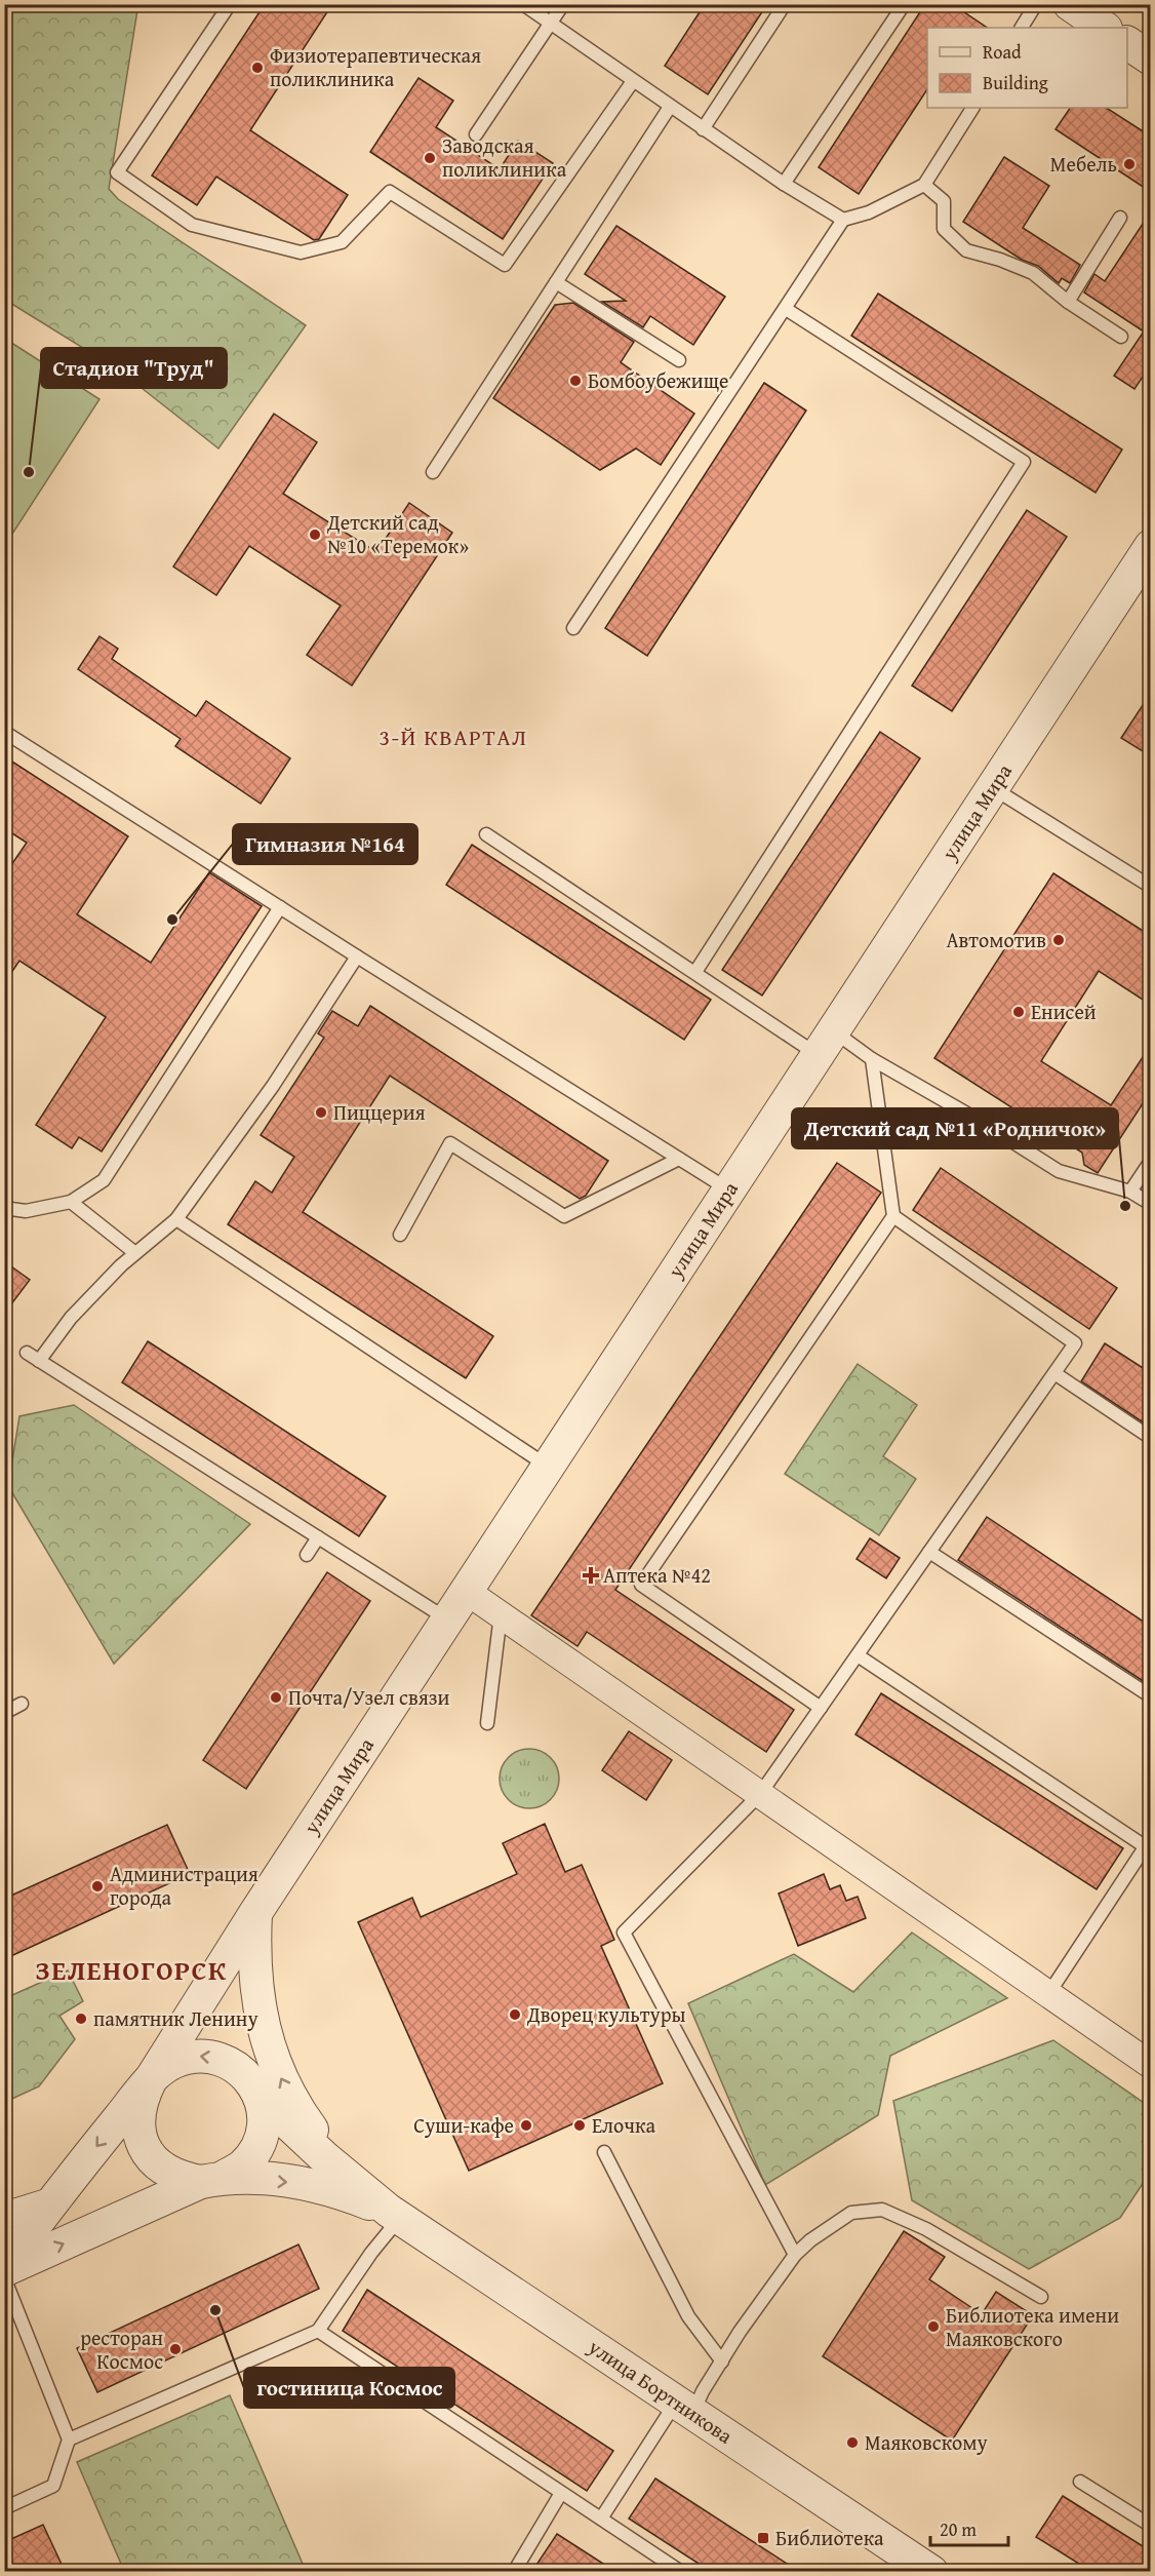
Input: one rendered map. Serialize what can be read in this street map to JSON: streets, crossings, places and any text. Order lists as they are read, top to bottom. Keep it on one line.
{"streets":{"street":["улица Мира","улица Бортникова"]},"districts":["3-Й КВАРТАЛ","ЗЕЛЕНОГОРСК"],"places":{"other":["Физиотерапевтическая поликлиника","Заводская поликлиника","Мебель","Бомбоубежище","Стадион \"Труд\"","Детский сад №10 «Теремок»","Гимназия №164","Автомотив","Енисей","Пиццерия","Детский сад №11 «Родничок»","Почта/Узел связи","Администрация города","Дворец культуры","памятник Ленину","Суши-кафе","Елочка","гостиница Космос","Библиотека имени Маяковского","ресторан Космос","Маяковскому"],"health":["Аптека №42"],"transit":["Библиотека"]},"legend":["Road","Building"],"scale_bar":"20 m"}
